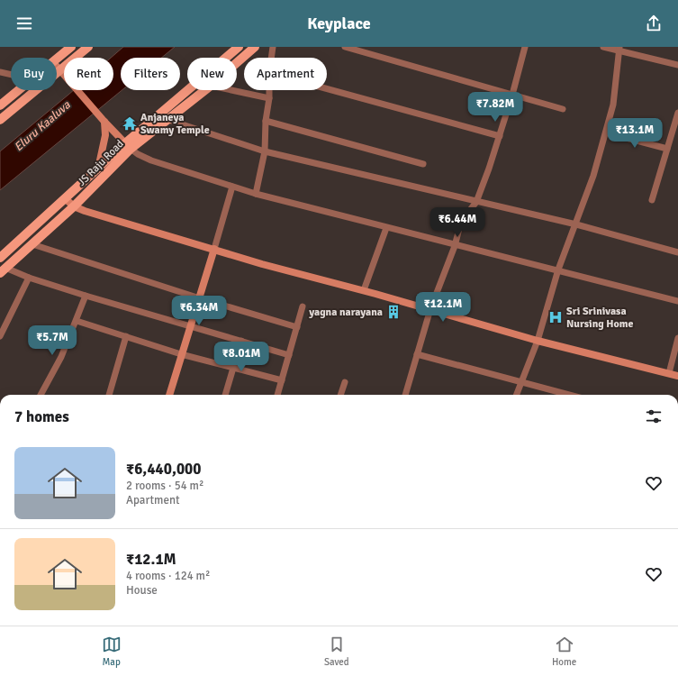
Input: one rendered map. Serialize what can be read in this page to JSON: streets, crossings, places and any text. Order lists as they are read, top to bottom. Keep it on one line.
{"streets":{"main road":["JS Raju Road"]},"water":["Eluru Kaaluva"],"places":{"temple":["Anjaneya Swamy Temple"],"building":["yagna narayana"],"hospital":["Sri Srinivasa Nursing Home"]},"page":{"header":"Keyplace","chip":["Buy","Rent","Filters","New","Apartment"],"price":["₹7.82M","₹13.1M","₹6.44M","₹12.1M","₹6.34M","₹5.7M","₹8.01M"],"heading":"7 homes","list":[{"name":"₹6,440,000","note":"2 rooms · 54 m² · Apartment"},{"name":"₹12.1M","note":"4 rooms · 124 m² · House"}],"tabs":["Map","Saved","Home"]}}
